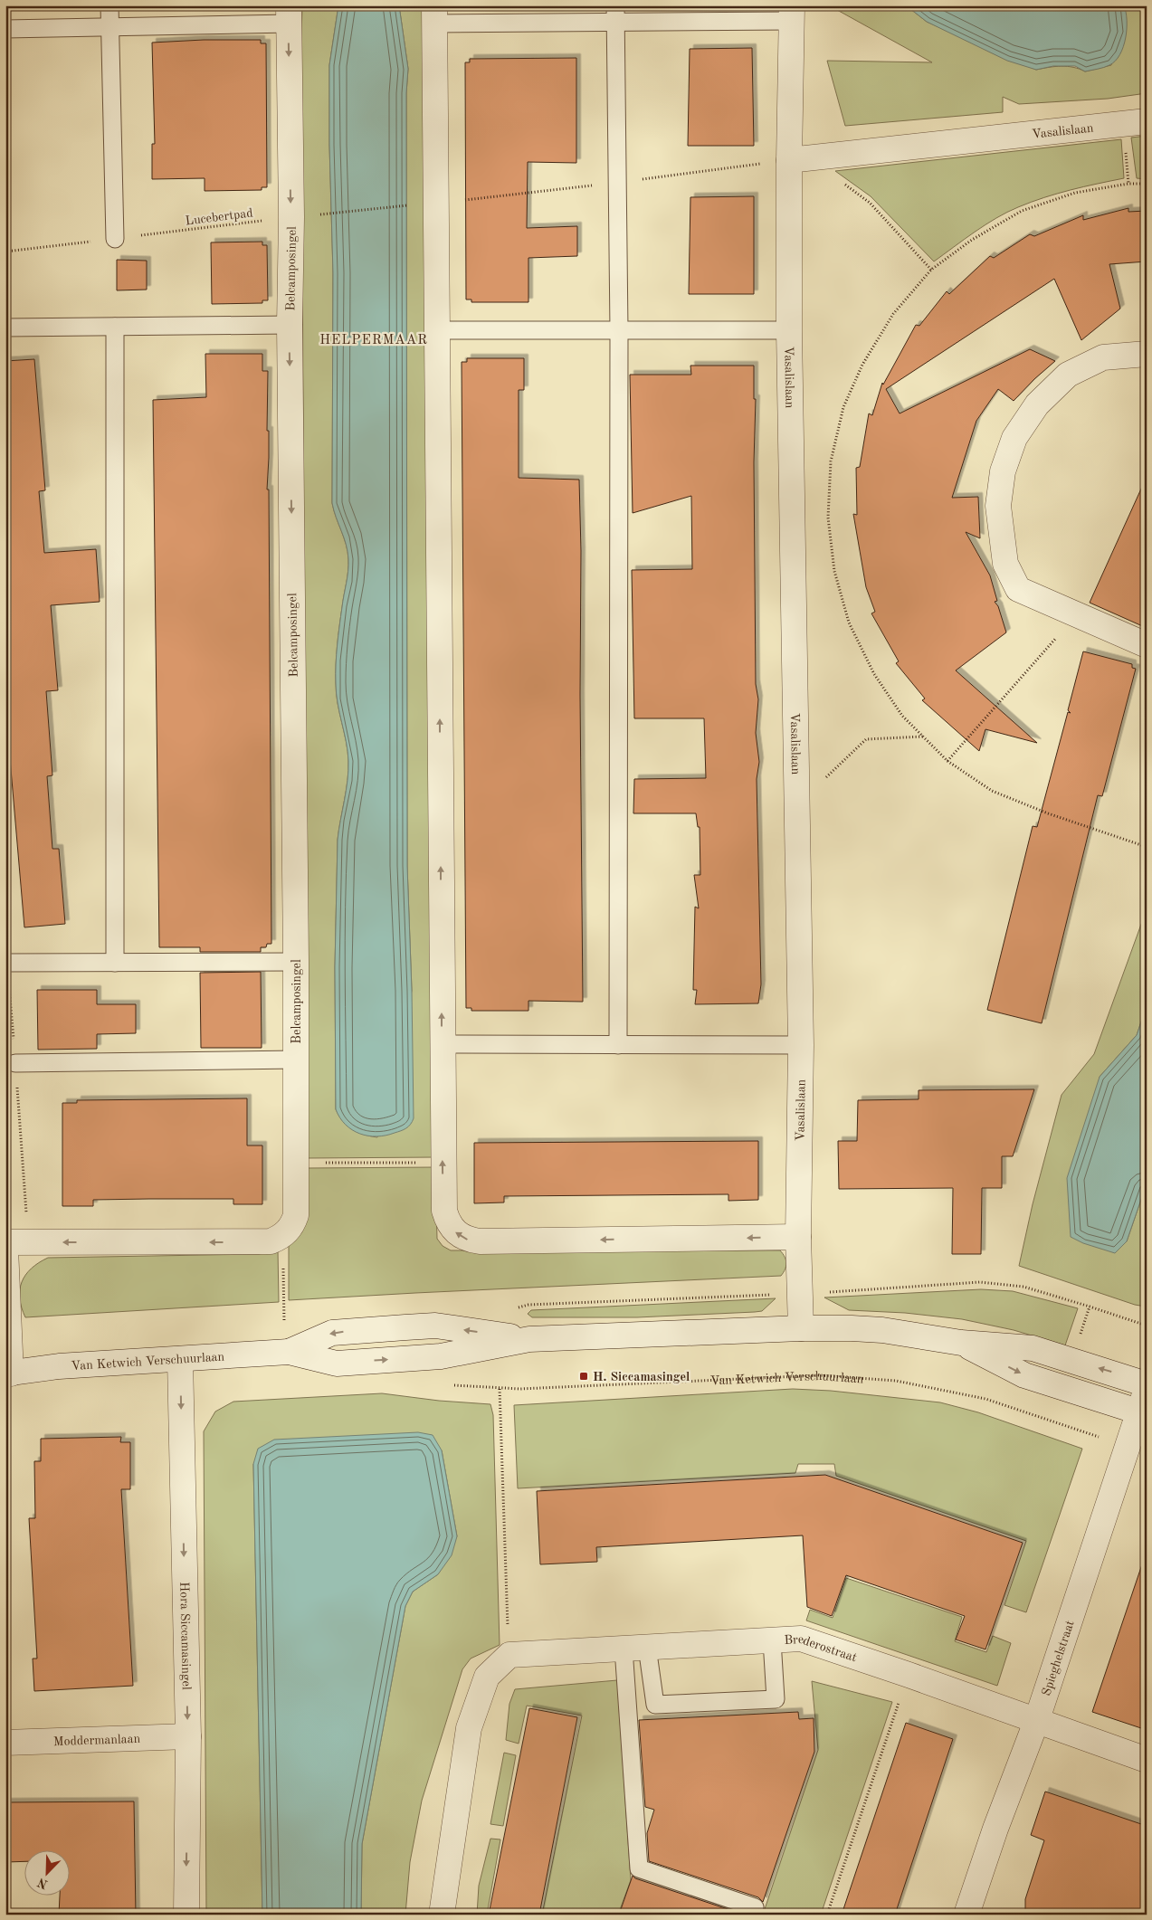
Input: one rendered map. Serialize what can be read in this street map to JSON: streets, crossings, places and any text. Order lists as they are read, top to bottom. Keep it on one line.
{"streets":{"street":["Vasalislaan","Belcamposingel","Van Ketwich Verschuurlaan","Hora Siccamasingel","Brederostraat","Spieghelstraat","Moddermanlaan"],"path":["Lucebertpad"]},"crossings":[["Vasalislaan","Van Ketwich Verschuurlaan"],["Lucebertpad","Belcamposingel"],["Van Ketwich Verschuurlaan","Hora Siccamasingel"],["Van Ketwich Verschuurlaan","Spieghelstraat"],["Hora Siccamasingel","Moddermanlaan"],["Brederostraat","Spieghelstraat"]],"one_way":["Hora Siccamasingel"],"districts":["HELPERMAAR"],"places":{"transit":["H. Siccamasingel"]},"north":"bottom left"}
